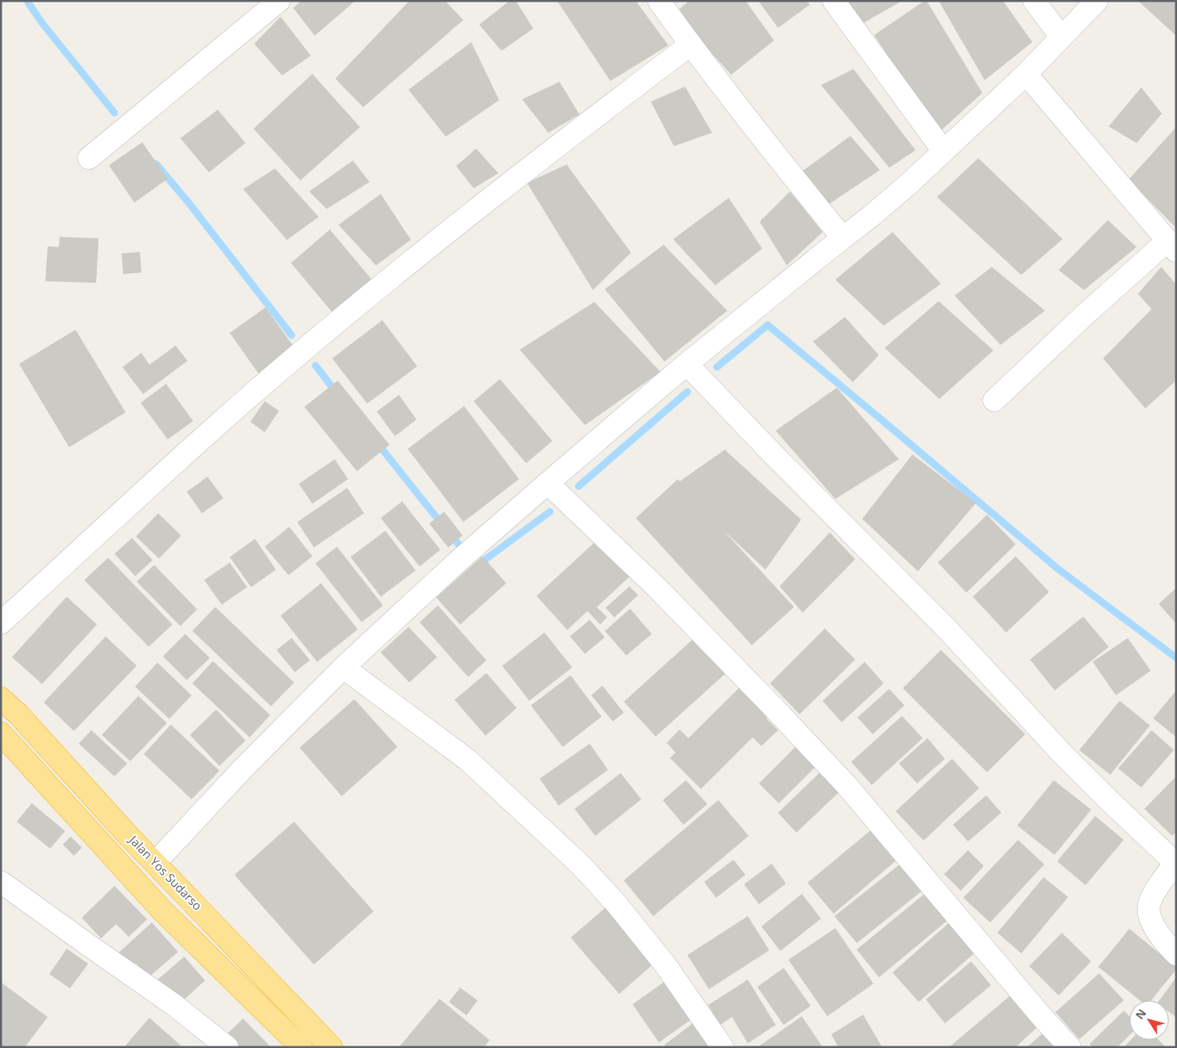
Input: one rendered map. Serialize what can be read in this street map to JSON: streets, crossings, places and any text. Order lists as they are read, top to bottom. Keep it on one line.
{"streets":{"highway":["Jalan Yos Sudarso"]},"north":"top left"}
